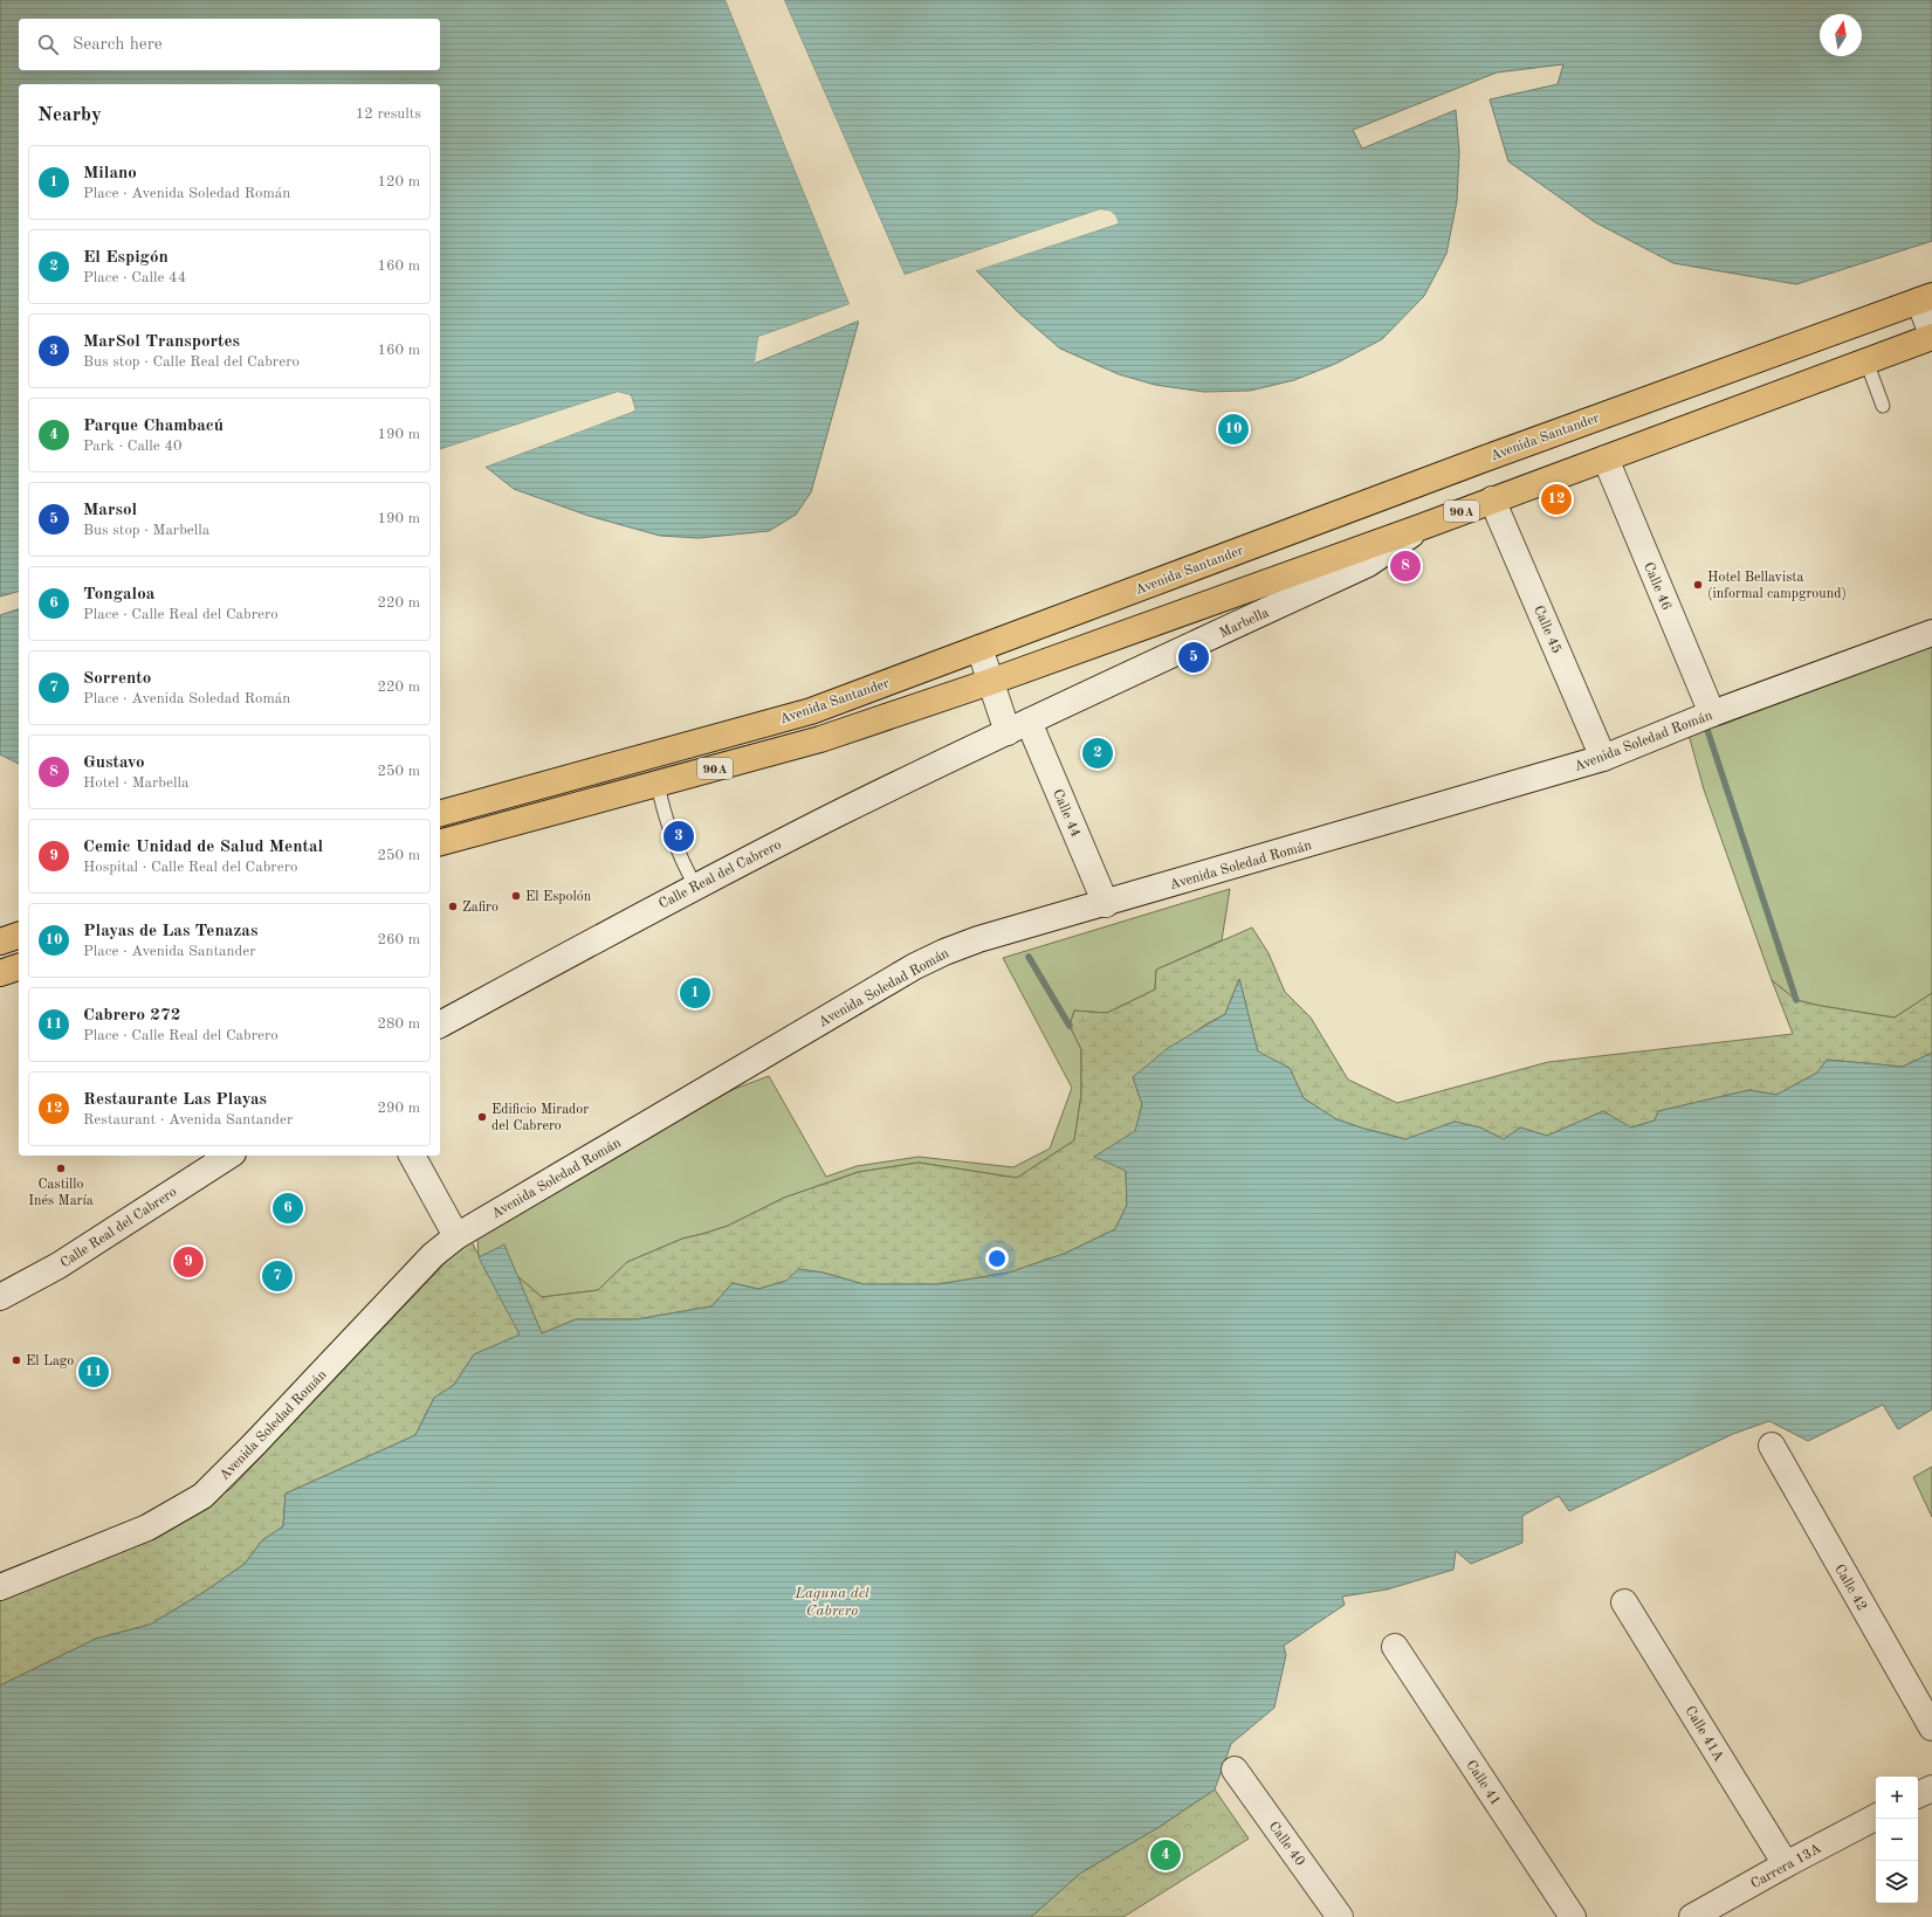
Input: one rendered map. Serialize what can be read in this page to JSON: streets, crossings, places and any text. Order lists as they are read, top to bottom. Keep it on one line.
{"streets":{"highway":["Avenida Santander","90A"],"street":["Calle 46","Marbella","Calle 45","Avenida Soledad Román","Calle 44","Calle Real del Cabrero","Calle 42","Calle 41A","Calle 41","Calle 40","Carrera 13A"]},"crossings":[["Avenida Santander","Calle 44"],["90A","Calle 46"],["90A","Marbella"],["90A","Calle 45"],["90A","Calle 44"],["Calle 46","Avenida Soledad Román"],["Marbella","Calle 44"],["Marbella","Calle Real del Cabrero"],["Calle 45","Avenida Soledad Román"],["Avenida Soledad Román","Calle 44"],["Calle 44","Calle Real del Cabrero"],["Calle 41A","Carrera 13A"]],"water":["Laguna del Cabrero"],"places":["Hotel Bellavista (informal campground)","El Espolón","Zafiro","Edificio Mirador del Cabrero","Castillo Inés María","El Lago"],"north":"top","page":{"search":"Search here","heading":["Nearby","12 results"],"list":[{"mark":"1","name":"Milano","note":"Place · Avenida Soledad Román","value":"120 m"},{"mark":"2","name":"El Espigón","note":"Place · Calle 44","value":"160 m"},{"mark":"3","name":"MarSol Transportes","note":"Bus stop · Calle Real del Cabrero","value":"160 m"},{"mark":"4","name":"Parque Chambacú","note":"Park · Calle 40","value":"190 m"},{"mark":"5","name":"Marsol","note":"Bus stop · Marbella","value":"190 m"},{"mark":"6","name":"Tongaloa","note":"Place · Calle Real del Cabrero","value":"220 m"},{"mark":"7","name":"Sorrento","note":"Place · Avenida Soledad Román","value":"220 m"},{"mark":"8","name":"Gustavo","note":"Hotel · Marbella","value":"250 m"},{"mark":"9","name":"Cemic Unidad de Salud Mental","note":"Hospital · Calle Real del Cabrero","value":"250 m"},{"mark":"10","name":"Playas de Las Tenazas","note":"Place · Avenida Santander","value":"260 m"},{"mark":"11","name":"Cabrero 272","note":"Place · Calle Real del Cabrero","value":"280 m"},{"mark":"12","name":"Restaurante Las Playas","note":"Restaurant · Avenida Santander","value":"290 m"}],"pins":["10","12","8","5","2","3","1","6","9","7","11","4"],"map_buttons":["+","−"]}}
